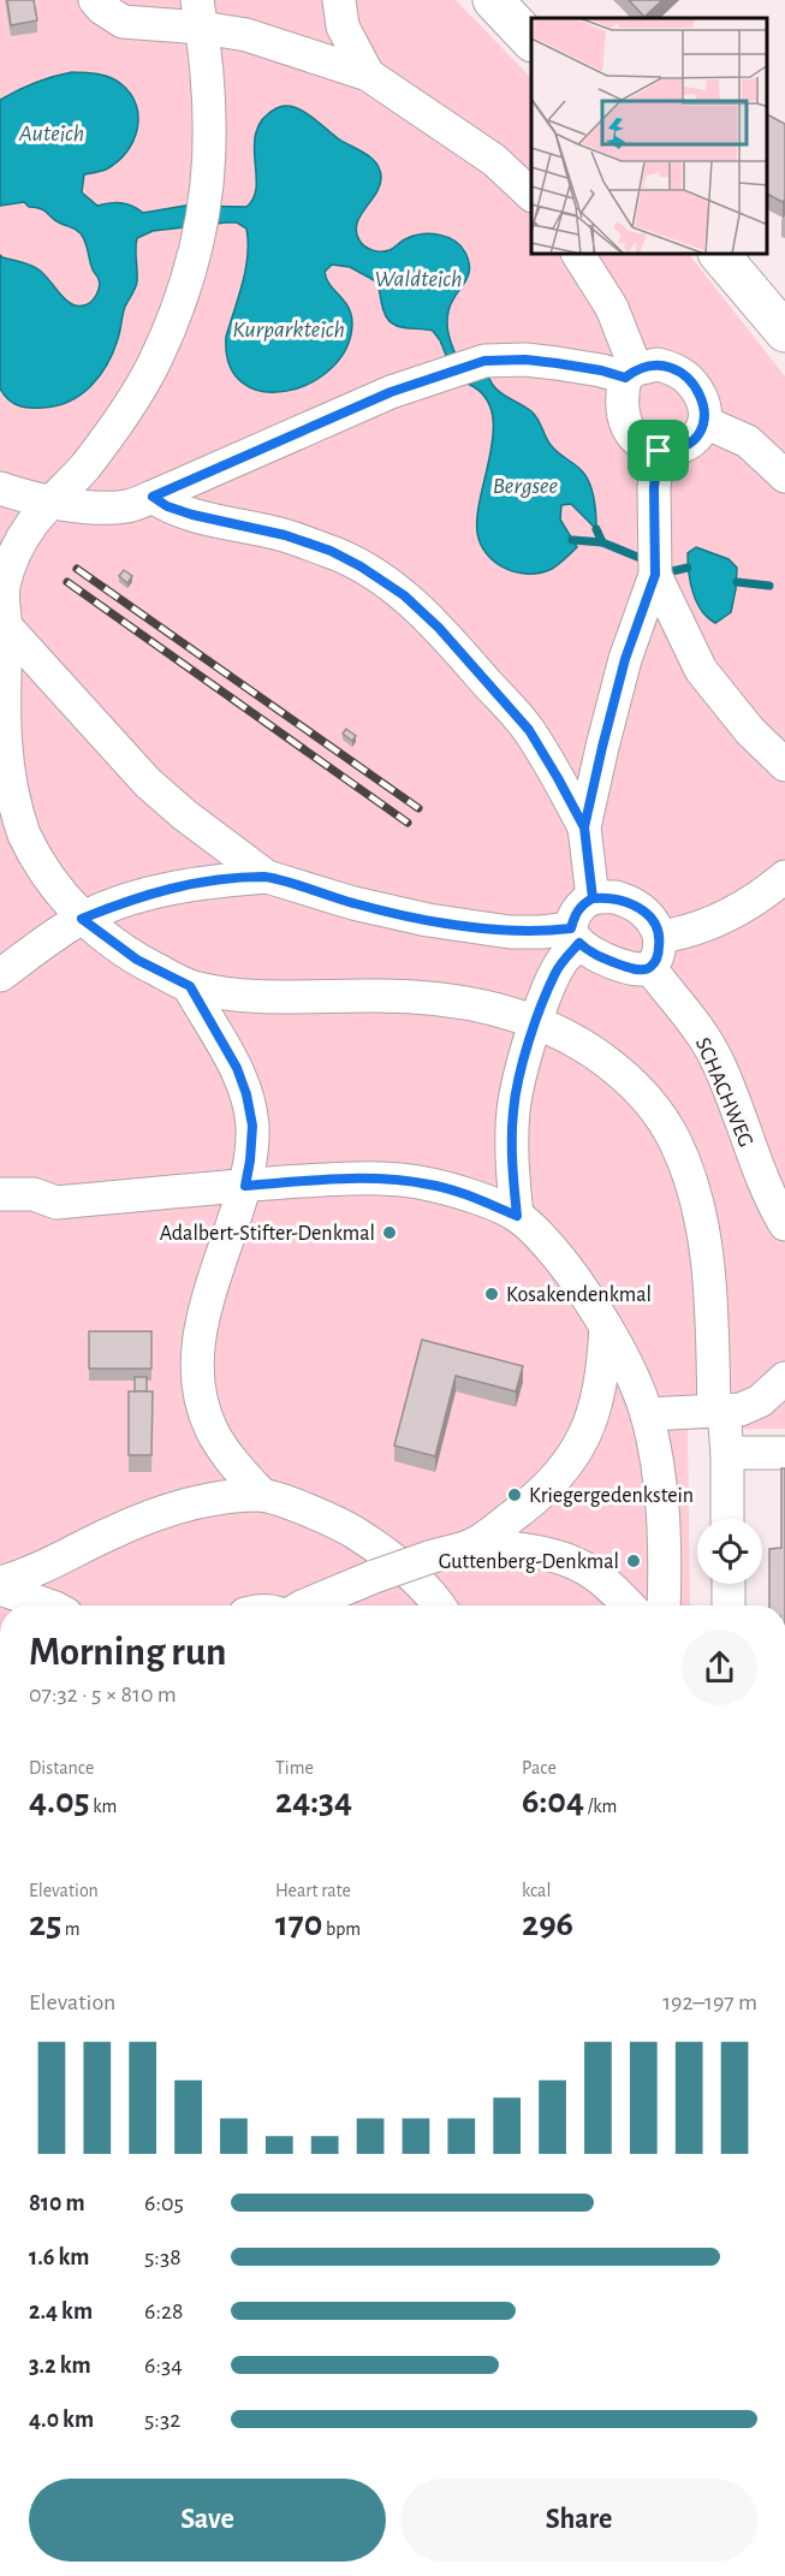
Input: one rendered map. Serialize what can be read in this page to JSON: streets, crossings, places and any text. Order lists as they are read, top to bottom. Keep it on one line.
{"streets":{"street":["SCHACHWEG"]},"water":["Auteich","Waldteich","Kurparkteich","Bergsee"],"places":["Adalbert-Stifter-Denkmal","Kosakendenkmal","Kriegergedenkstein","Guttenberg-Denkmal"],"page":{"heading":["Morning run","07:32 · 5 × 810 m"],"stats":[["Distance","4.05 km"],["Time","24:34"],["Pace","6:04 /km"],["Elevation","25 m"],["Heart rate","170 bpm"],["kcal","296"]],"chart":["Elevation","192–197 m"],"list":[{"name":"810 m","note":"6:05"},{"name":"1.6 km","note":"5:38"},{"name":"2.4 km","note":"6:28"},{"name":"3.2 km","note":"6:34"},{"name":"4.0 km","note":"5:32"}],"buttons":["Save","Share"]}}
